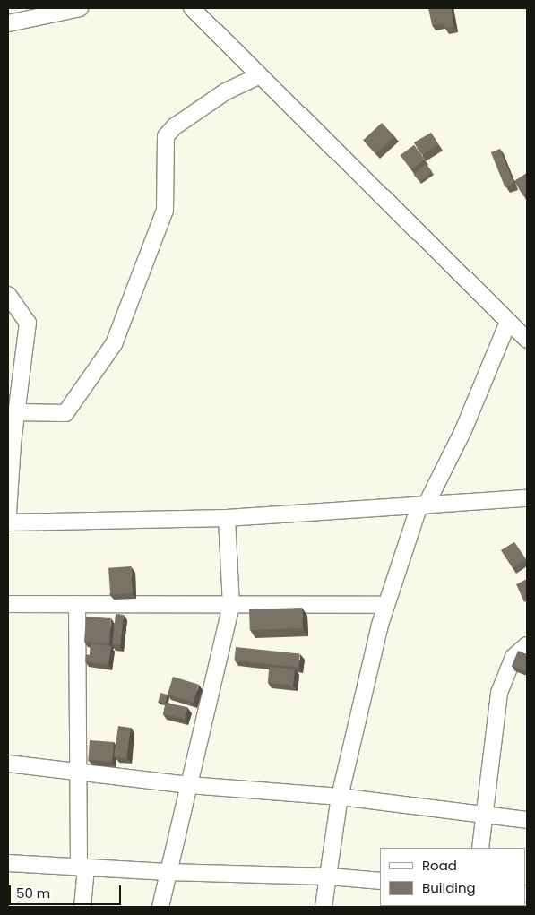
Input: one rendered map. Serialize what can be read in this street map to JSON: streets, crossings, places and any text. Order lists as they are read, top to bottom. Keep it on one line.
{"legend":["Road","Building"],"scale_bar":"50 m"}
